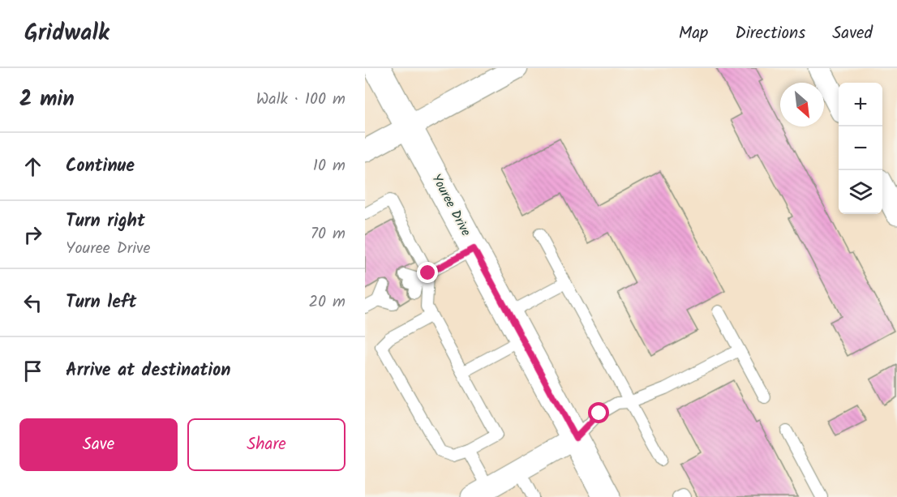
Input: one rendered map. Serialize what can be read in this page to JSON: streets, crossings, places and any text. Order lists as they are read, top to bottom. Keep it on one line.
{"streets":{"main road":["Youree Drive"]},"north":"bottom right","page":{"header":"Gridwalk","nav":["Map","Directions","Saved"],"heading":["2 min","Walk · 100 m"],"map_buttons":["+","−"],"list":[["Continue","10 m"],["Turn right","Youree Drive","70 m"],["Turn left","20 m"],"Arrive at destination"],"buttons":["Save","Share"]}}
